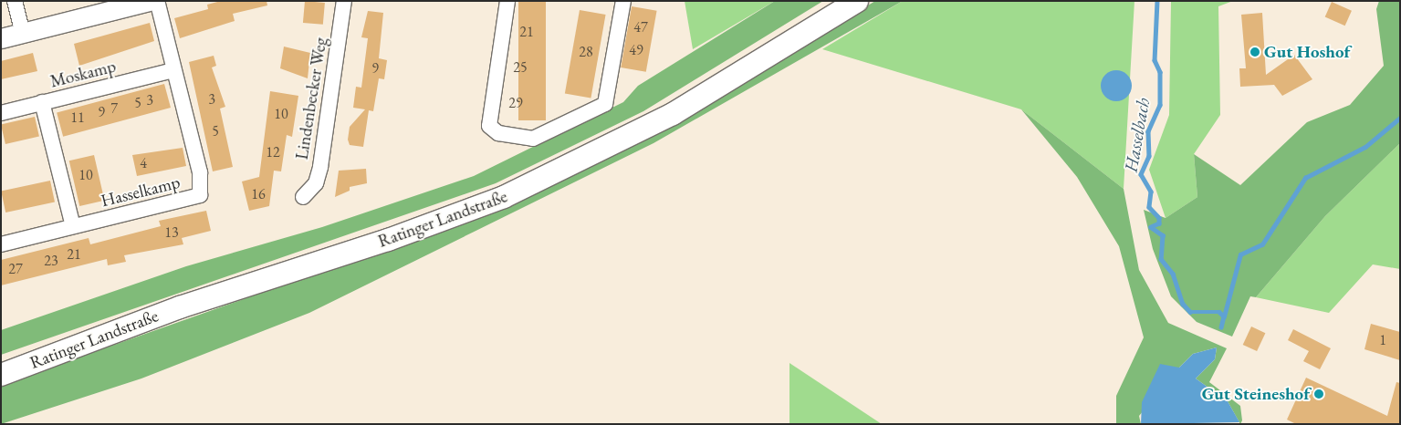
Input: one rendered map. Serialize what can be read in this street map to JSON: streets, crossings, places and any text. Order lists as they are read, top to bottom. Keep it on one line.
{"streets":{"main road":["Ratinger Landstraße"],"street":["Moskamp","Lindenbecker Weg","Hasselkamp"]},"crossings":[["Moskamp","Hasselkamp"]],"water":["Hasselbach"],"places":["Gut Hoshof","Gut Steineshof"],"house_numbers":["47","21","49","28","25","9","3","3","5","29","7","9","10","11","5","12","4","10","16","13","21","23","27","1"]}
